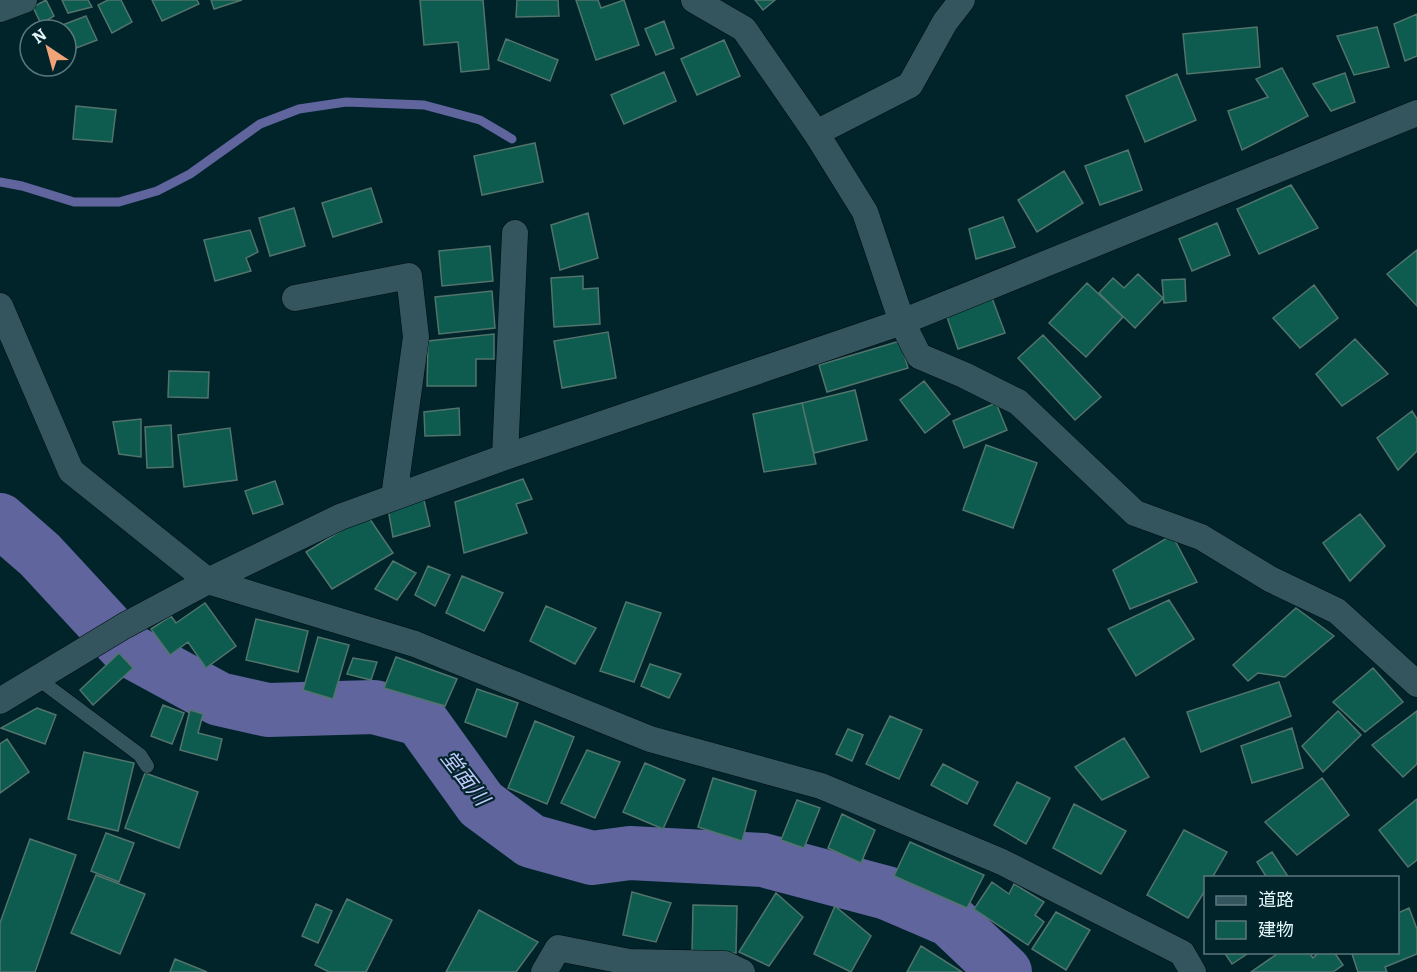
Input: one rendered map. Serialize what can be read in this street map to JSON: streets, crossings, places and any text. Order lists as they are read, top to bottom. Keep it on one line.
{"water":["堂面川"],"legend":["道路","建物"],"north":"top left"}
